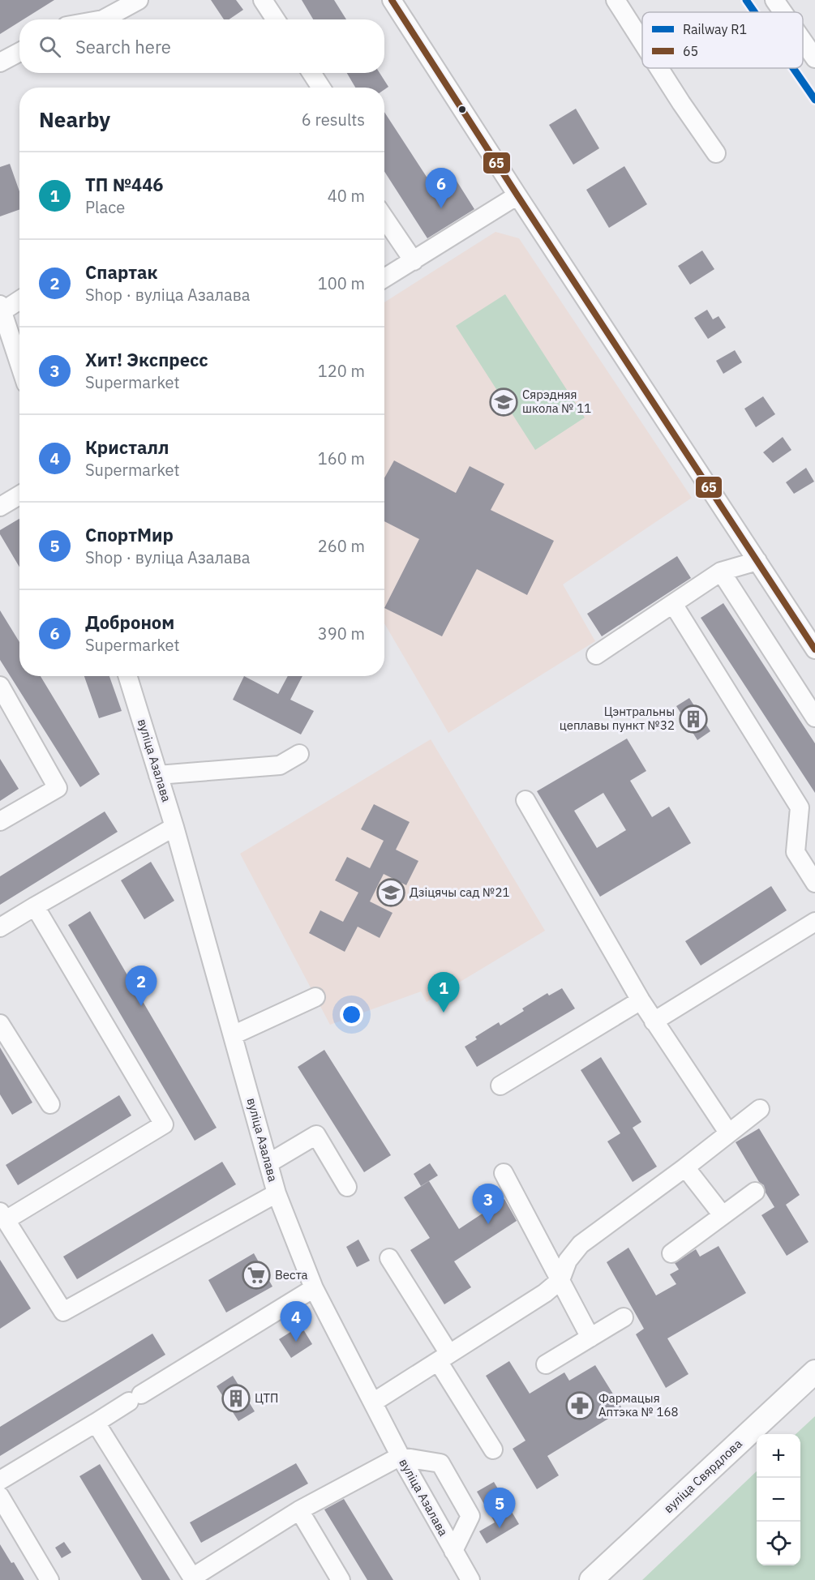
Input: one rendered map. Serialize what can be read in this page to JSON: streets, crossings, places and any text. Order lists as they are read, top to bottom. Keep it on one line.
{"streets":{"main road":["вуліца Свярдлова"],"street":["вуліца Азалава"]},"places":{"school or university":["Сярэдняя школа № 11","Дзіцячы сад №21"],"building":["Цэнтральны цеплавы пункт №32","ЦТП"],"supermarket":["Веста"],"pharmacy":["Фармацыя Аптэка № 168"]},"lines":["rail line R1","transit line 65"],"legend":["Railway R1","65"],"page":{"search":"Search here","heading":["Nearby","6 results"],"list":[{"mark":"1","name":"ТП №446","note":"Place","value":"40 m"},{"mark":"2","name":"Спартак","note":"Shop · вуліца Азалава","value":"100 m"},{"mark":"3","name":"Хит! Экспресс","note":"Supermarket","value":"120 m"},{"mark":"4","name":"Кристалл","note":"Supermarket","value":"160 m"},{"mark":"5","name":"СпортМир","note":"Shop · вуліца Азалава","value":"260 m"},{"mark":"6","name":"Доброном","note":"Supermarket","value":"390 m"}],"pins":["6","2","1","3","4","5"],"map_buttons":["+","−"]}}
